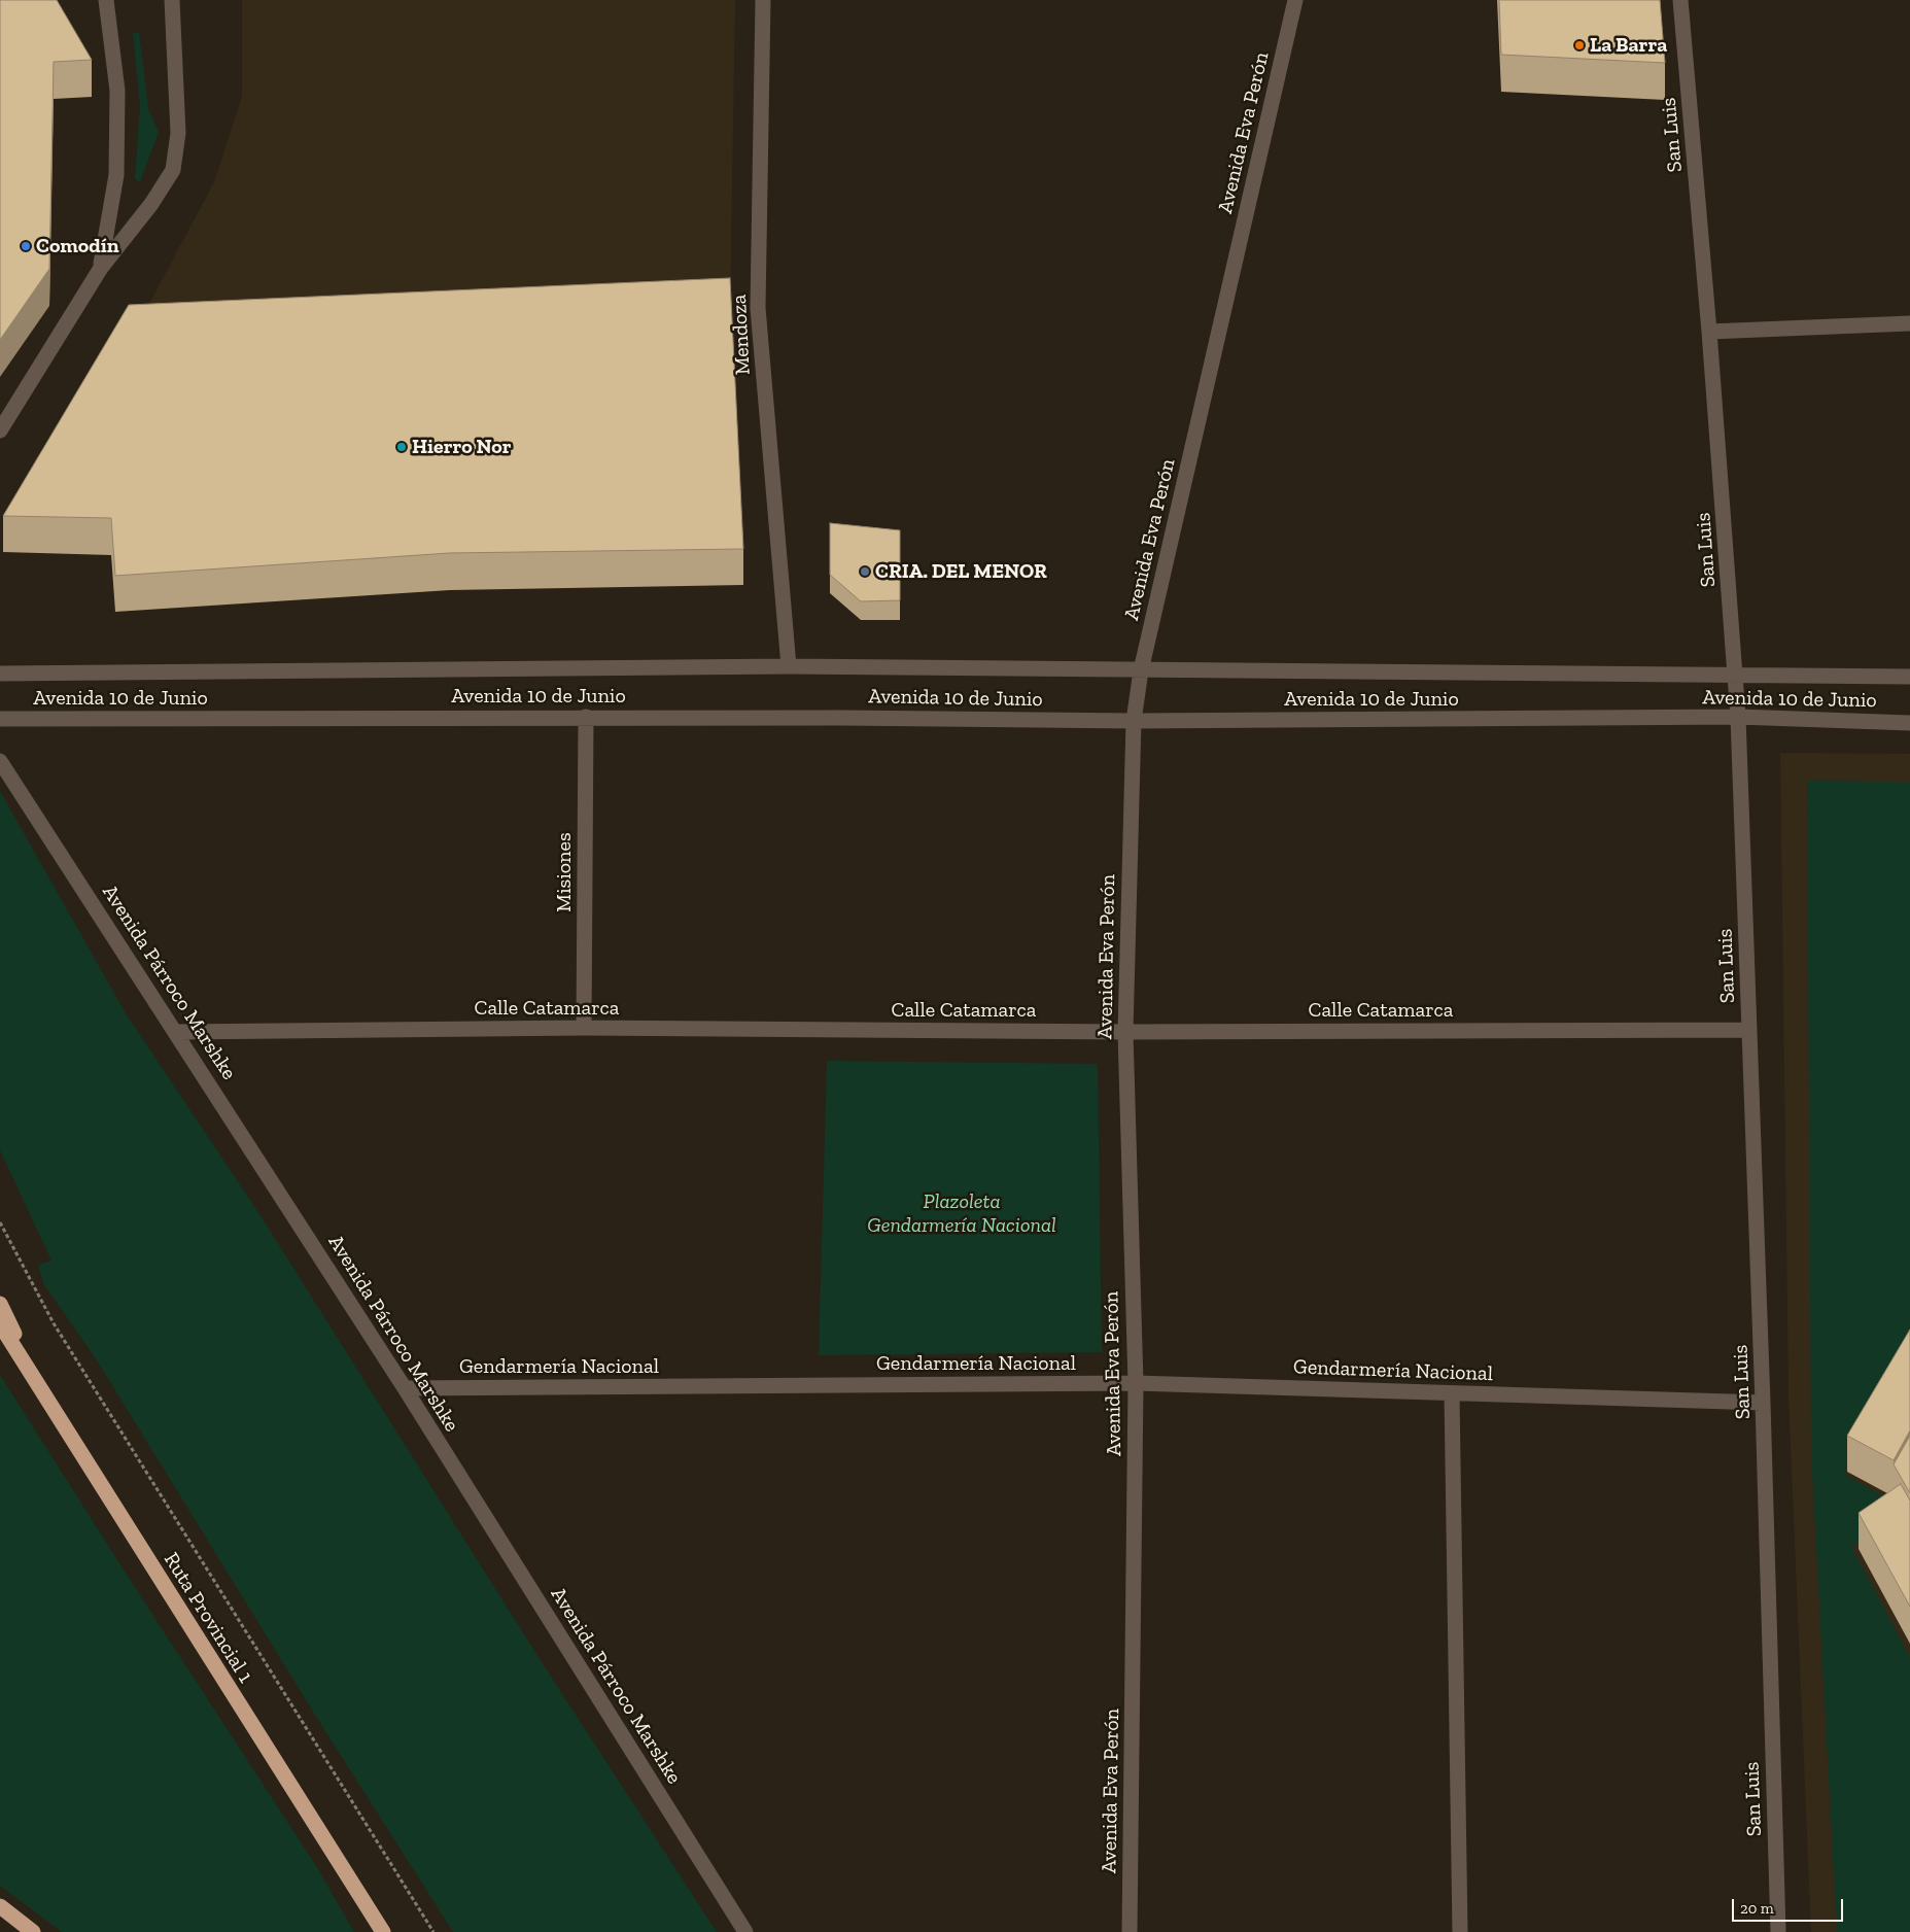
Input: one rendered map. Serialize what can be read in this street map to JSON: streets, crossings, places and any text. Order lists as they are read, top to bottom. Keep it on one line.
{"streets":{"highway":["Ruta Provincial 1"],"street":["Avenida Eva Perón","San Luis","Mendoza","Avenida 10 de Junio","Misiones","Avenida Párroco Marshke","Calle Catamarca","Gendarmería Nacional"]},"crossings":[["Avenida Eva Perón","Avenida 10 de Junio"],["Avenida Eva Perón","Calle Catamarca"],["Avenida Eva Perón","Gendarmería Nacional"],["San Luis","Avenida 10 de Junio"],["San Luis","Calle Catamarca"],["San Luis","Gendarmería Nacional"],["Mendoza","Avenida 10 de Junio"],["Avenida 10 de Junio","Misiones"],["Misiones","Calle Catamarca"],["Avenida Párroco Marshke","Calle Catamarca"],["Avenida Párroco Marshke","Gendarmería Nacional"]],"parks":["Plazoleta Gendarmería Nacional"],"places":["La Barra","Comodín","Hierro Nor","CRIA. DEL MENOR"],"scale_bar":"20 m"}
